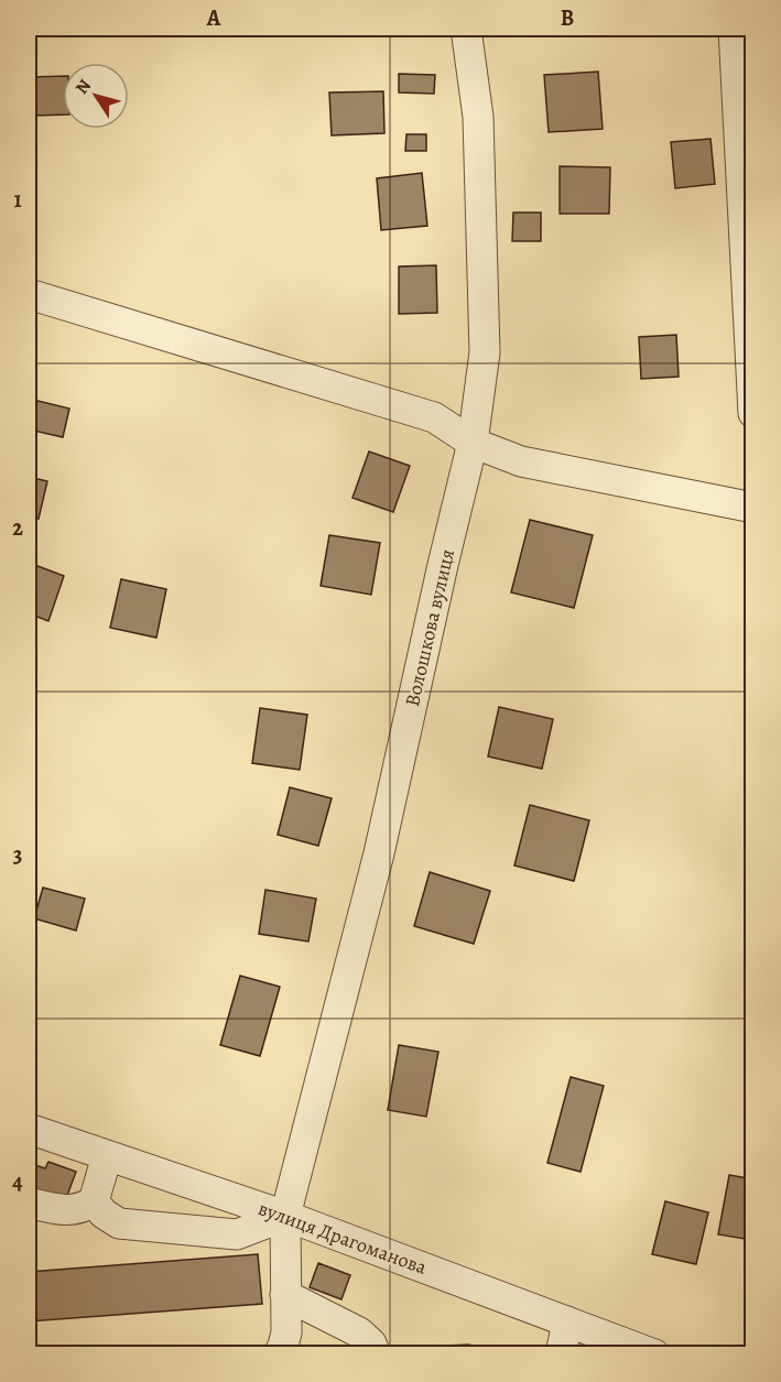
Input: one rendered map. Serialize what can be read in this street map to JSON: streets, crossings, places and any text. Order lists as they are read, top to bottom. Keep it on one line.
{"streets":{"street":["Волошкова вулиця","вулиця Драгоманова"]},"crossings":[["Волошкова вулиця","вулиця Драгоманова"]],"north":"top left","grid":{"columns":["A","B"],"rows":["1","2","3","4"]}}
